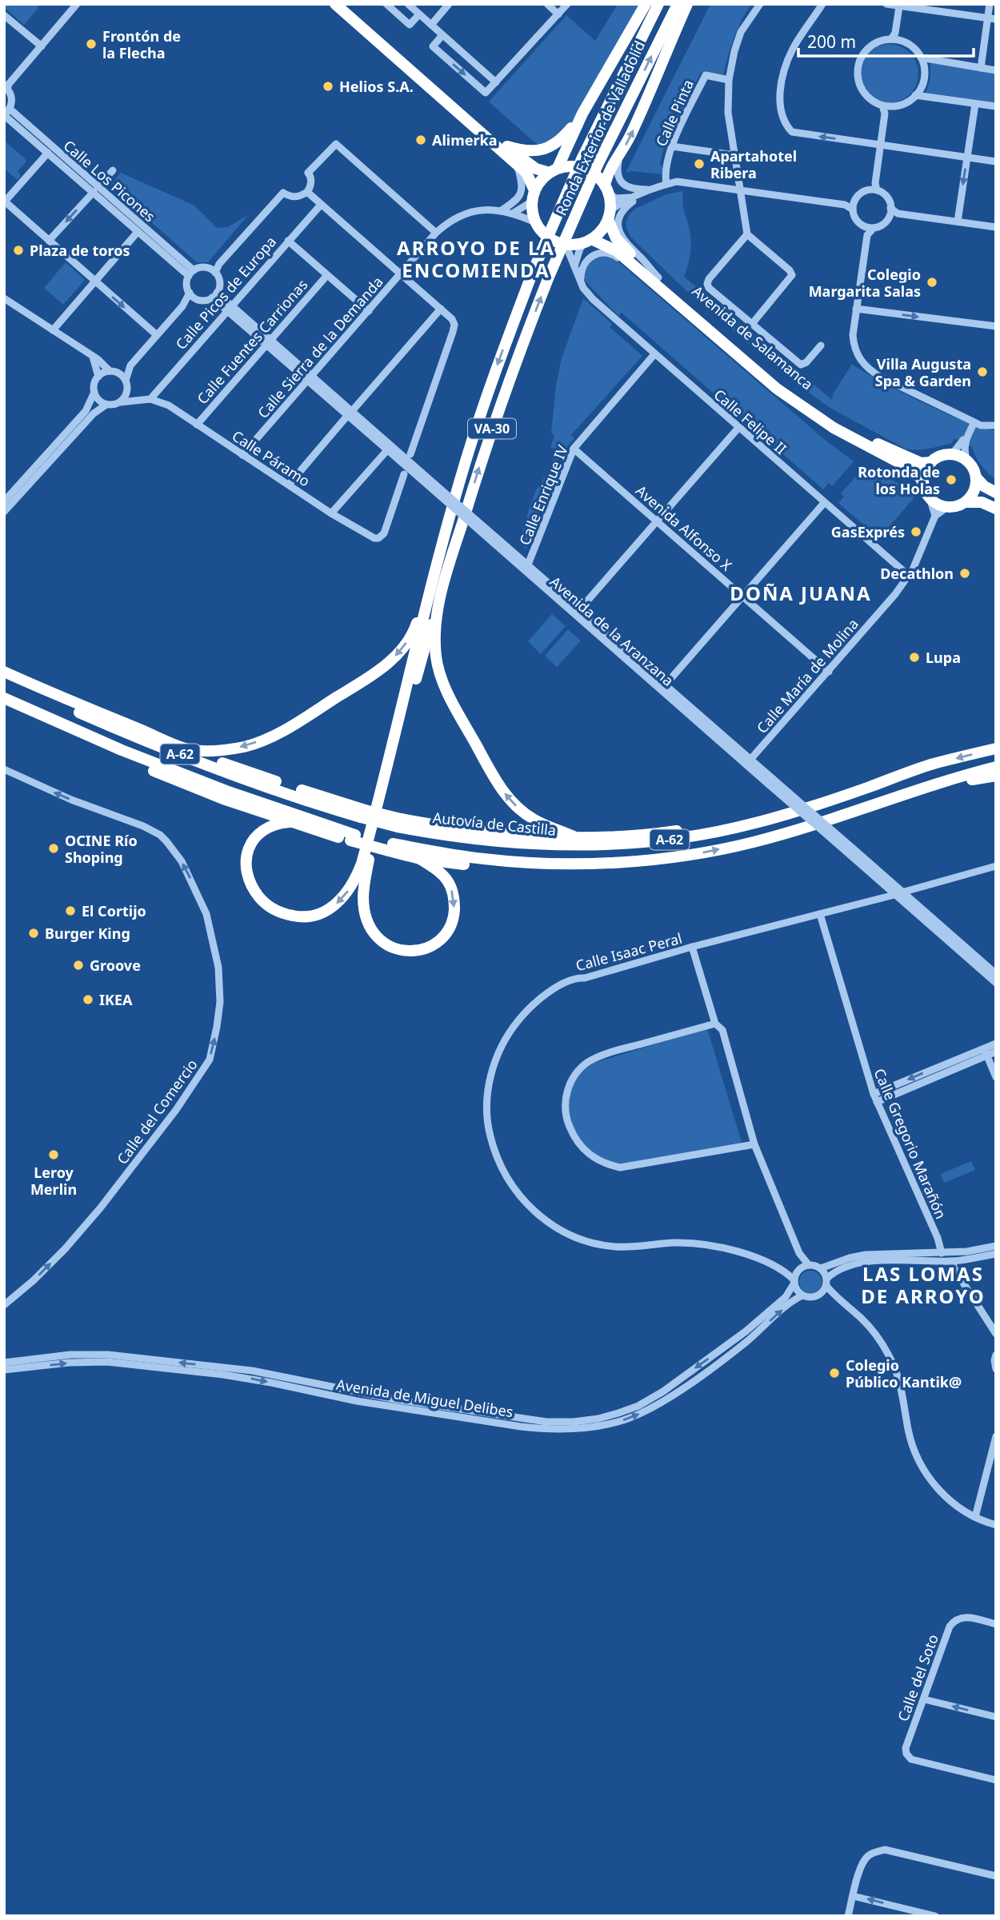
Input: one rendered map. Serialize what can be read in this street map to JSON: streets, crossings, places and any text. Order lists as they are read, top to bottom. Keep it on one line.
{"streets":{"highway":["Ronda Exterior de Valladolid","Avenida de Salamanca","VA-30","A-62","Autovía de Castilla"],"street":["Calle Pinta","Calle Los Picones","Calle Picos de Europa","Calle Fuentes Carrionas","Calle Sierra de la Demanda","Calle Felipe II","Calle Páramo","Calle Enrique IV","Avenida Alfonso X","Avenida de la Aranzana","Calle María de Molina","Calle Isaac Peral","Calle del Comercio","Calle Gregorio Marañón","Avenida de Miguel Delibes","Calle del Soto"]},"crossings":[["Calle Los Picones","Avenida de la Aranzana"],["Calle Picos de Europa","Calle Páramo"],["Calle Picos de Europa","Avenida de la Aranzana"],["Avenida de Salamanca","Calle Sierra de la Demanda"],["Avenida de Salamanca","Calle Felipe II"],["Calle Fuentes Carrionas","Calle Páramo"],["Calle Fuentes Carrionas","Avenida de la Aranzana"],["Calle Sierra de la Demanda","Calle Felipe II"],["Calle Sierra de la Demanda","Calle Páramo"],["Calle Sierra de la Demanda","Avenida de la Aranzana"],["Calle Felipe II","Calle Enrique IV"],["Calle Felipe II","Calle María de Molina"],["Calle Enrique IV","Avenida Alfonso X"],["Calle Enrique IV","Avenida de la Aranzana"],["Avenida Alfonso X","Calle María de Molina"],["Avenida de la Aranzana","Calle María de Molina"],["Avenida de la Aranzana","Calle Isaac Peral"],["Calle Isaac Peral","Calle Gregorio Marañón"],["Calle Isaac Peral","Avenida de Miguel Delibes"]],"districts":["ARROYO DE LA ENCOMIENDA","DOÑA JUANA","LAS LOMAS DE ARROYO"],"places":["Frontón de la Flecha","Helios S.A.","Alimerka","Apartahotel Ribera","Plaza de toros","Colegio Margarita Salas","Villa Augusta Spa & Garden","Rotonda de los Holas","GasExprés","Decathlon","Lupa","OCINE Río Shoping","El Cortijo","Burger King","Groove","IKEA","Leroy Merlin","Colegio Público Kantik@"],"scale_bar":"200 m"}
